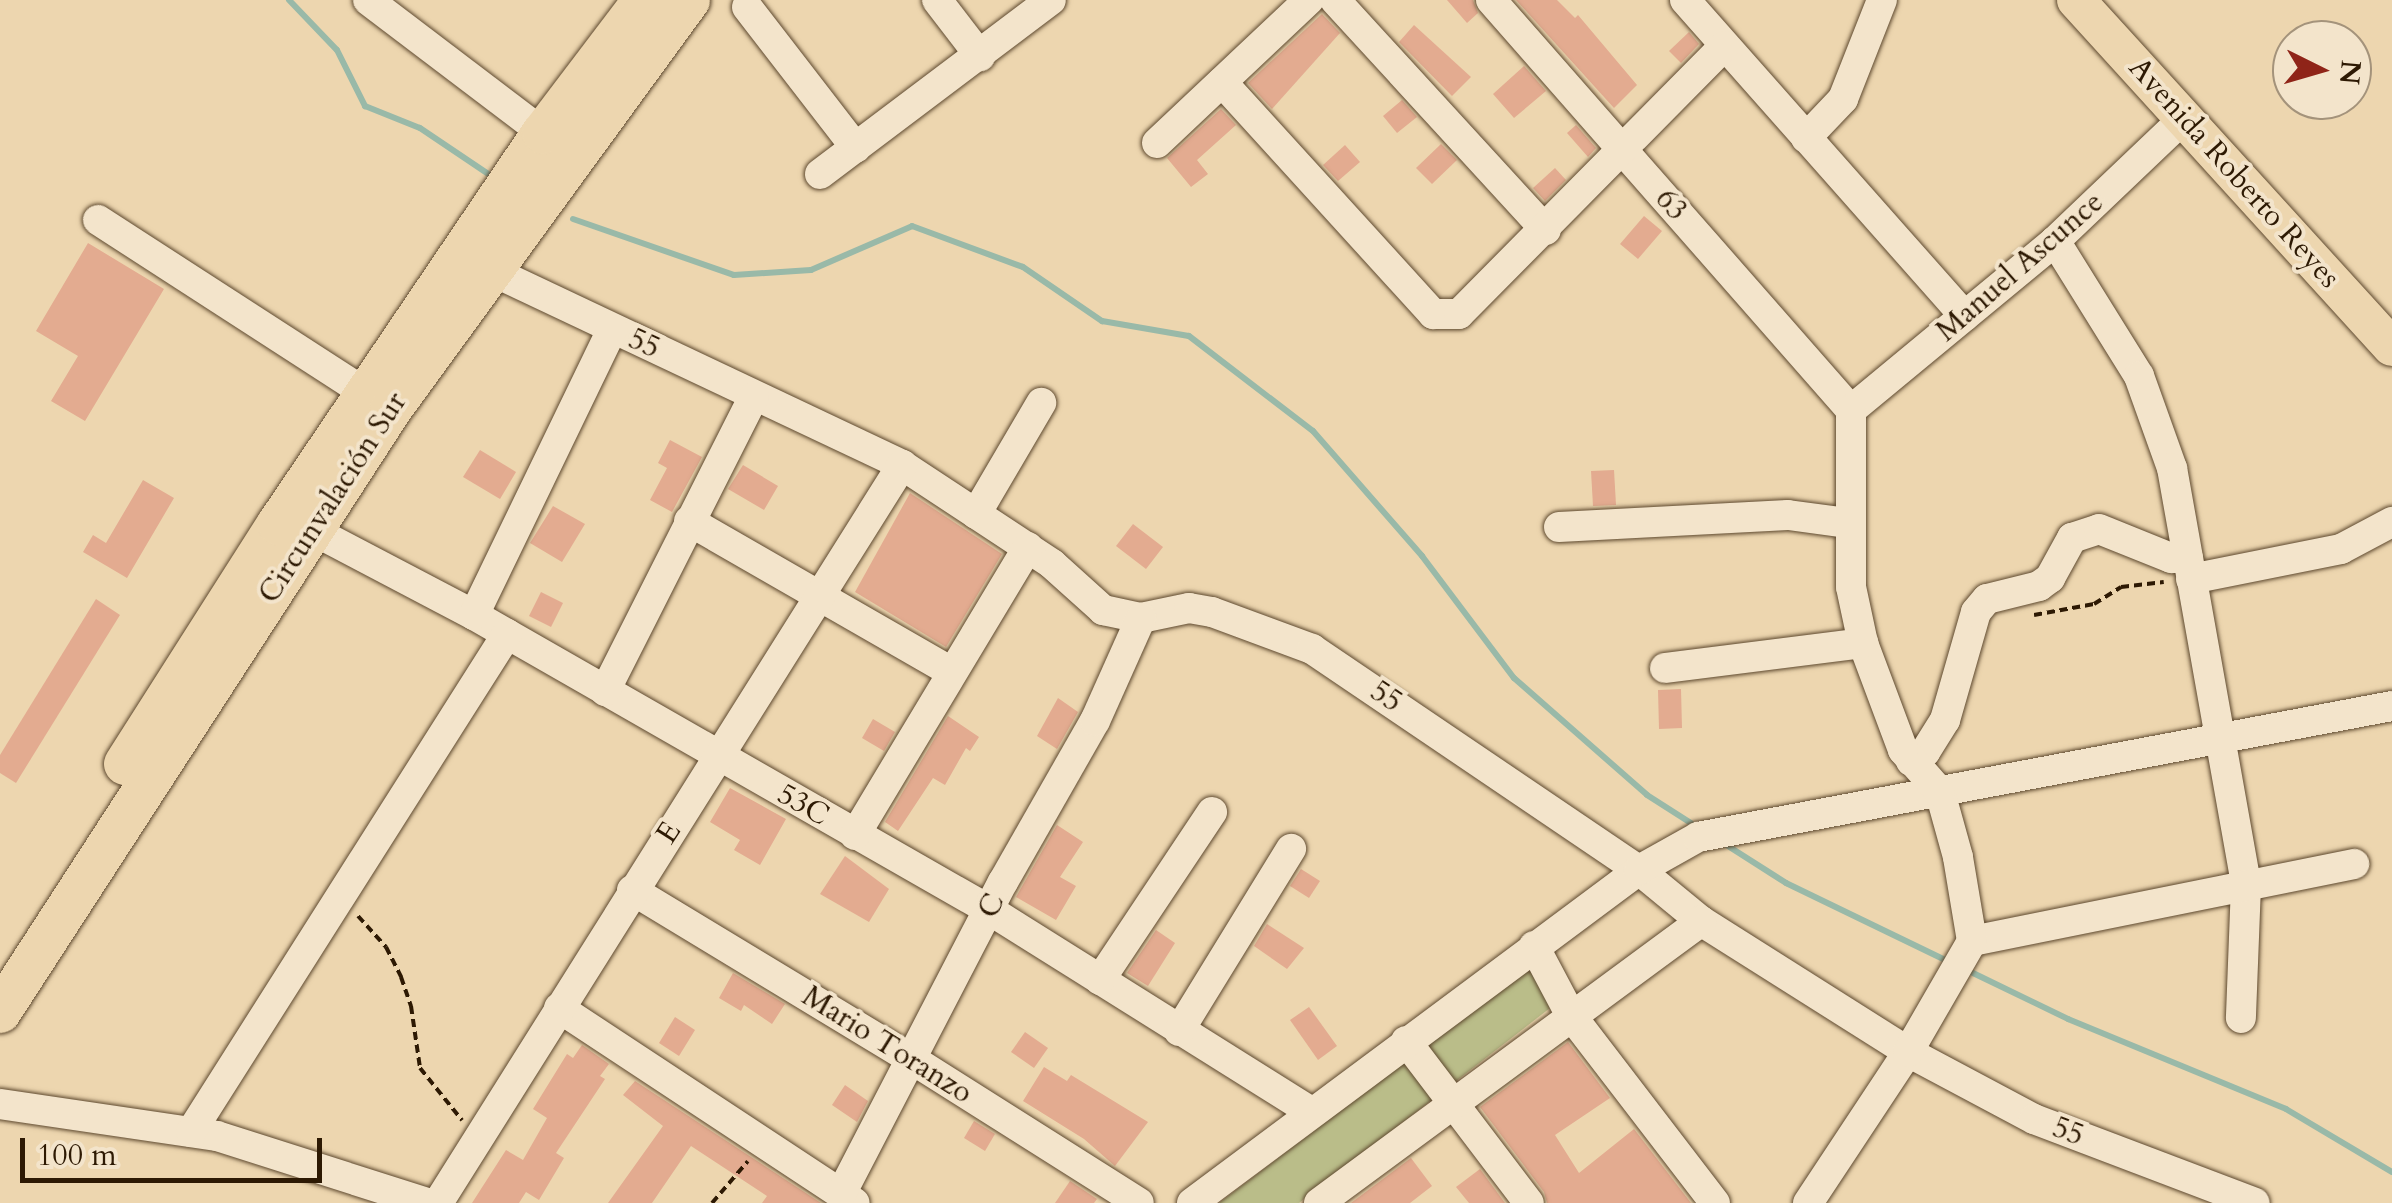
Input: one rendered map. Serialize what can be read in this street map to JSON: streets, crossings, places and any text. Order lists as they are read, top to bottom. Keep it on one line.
{"streets":{"highway":["Circunvalación Sur"],"main road":["Avenida Roberto Reyes"],"street":["63","Manuel Ascunce","55","53C","E","C","Mario Toranzo"]},"crossings":[["Avenida Roberto Reyes","Manuel Ascunce"],["63","Manuel Ascunce"],["55","Circunvalación Sur"],["55","E"],["55","C"],["Circunvalación Sur","53C"],["53C","E"],["53C","C"],["E","Mario Toranzo"],["C","Mario Toranzo"]],"scale_bar":"100 m","north":"right"}
